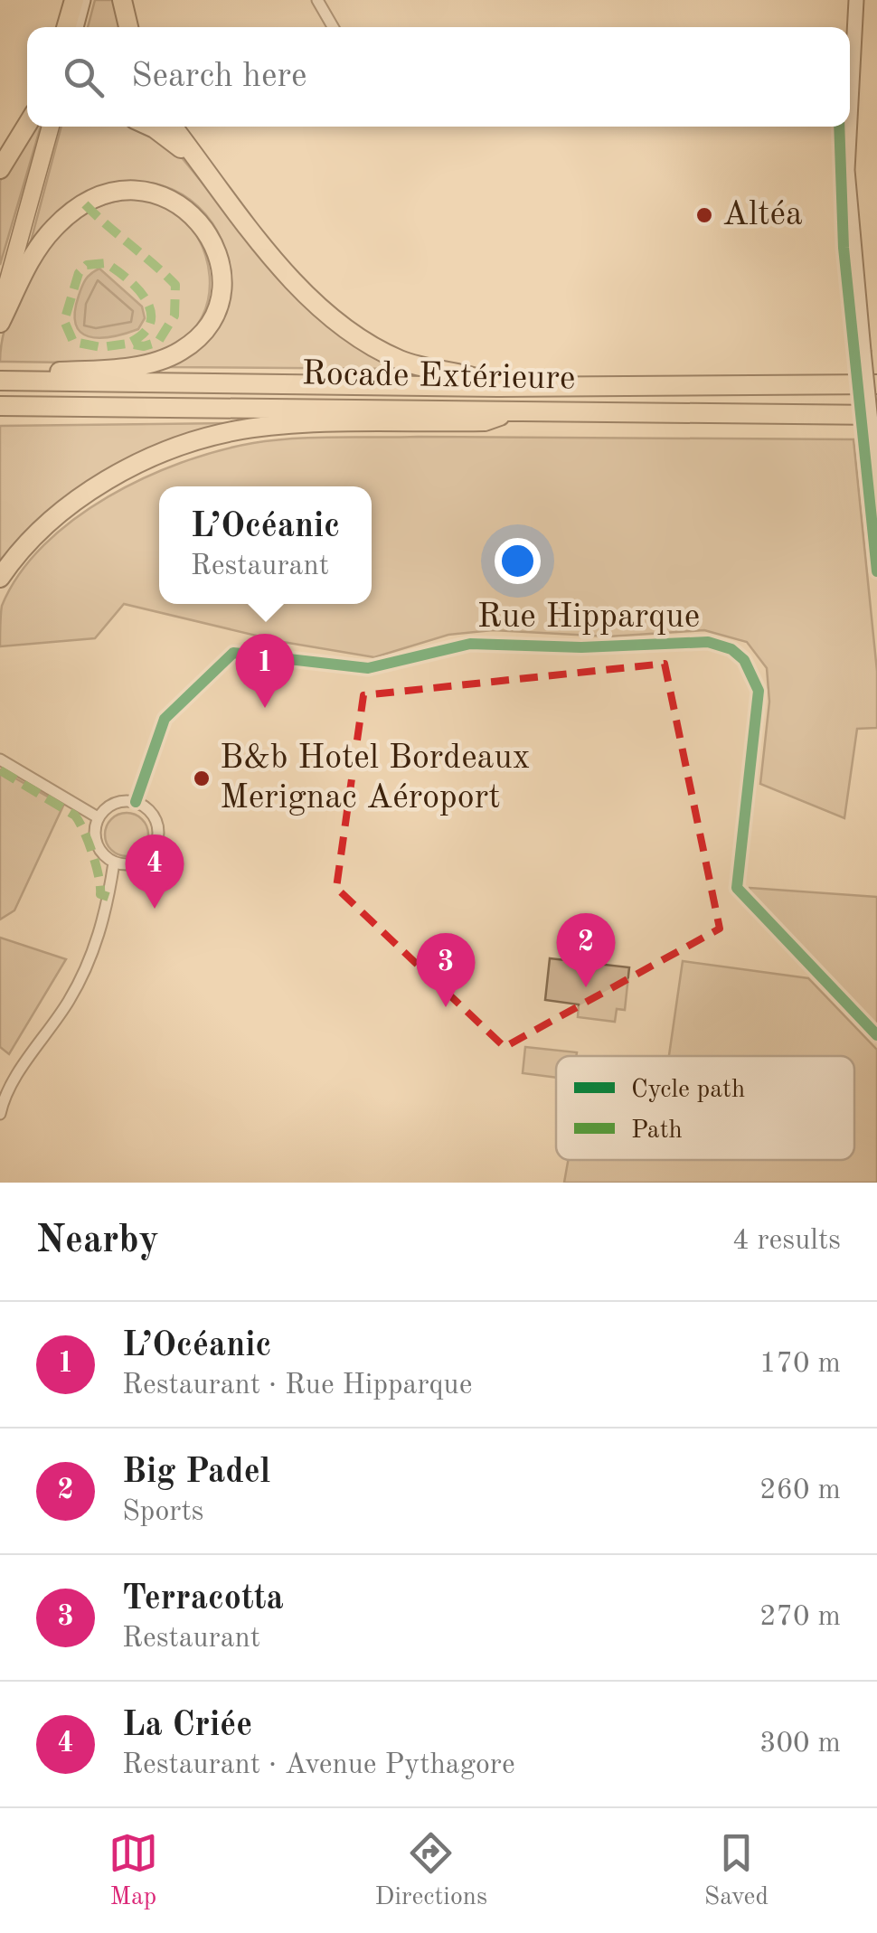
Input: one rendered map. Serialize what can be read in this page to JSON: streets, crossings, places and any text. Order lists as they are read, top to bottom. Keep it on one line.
{"streets":{"highway":["Rocade Extérieure"],"street":["Rue Hipparque"]},"places":["Altéa","B&b Hotel Bordeaux Merignac Aéroport"],"legend":["Cycle path","Path"],"page":{"search":"Search here","popup":["L’Océanic","Restaurant"],"pins":["1","4","2","3"],"heading":["Nearby","4 results"],"list":[{"mark":"1","name":"L’Océanic","note":"Restaurant · Rue Hipparque","value":"170 m"},{"mark":"2","name":"Big Padel","note":"Sports","value":"260 m"},{"mark":"3","name":"Terracotta","note":"Restaurant","value":"270 m"},{"mark":"4","name":"La Criée","note":"Restaurant · Avenue Pythagore","value":"300 m"}],"nav":["Map","Directions","Saved"]}}
